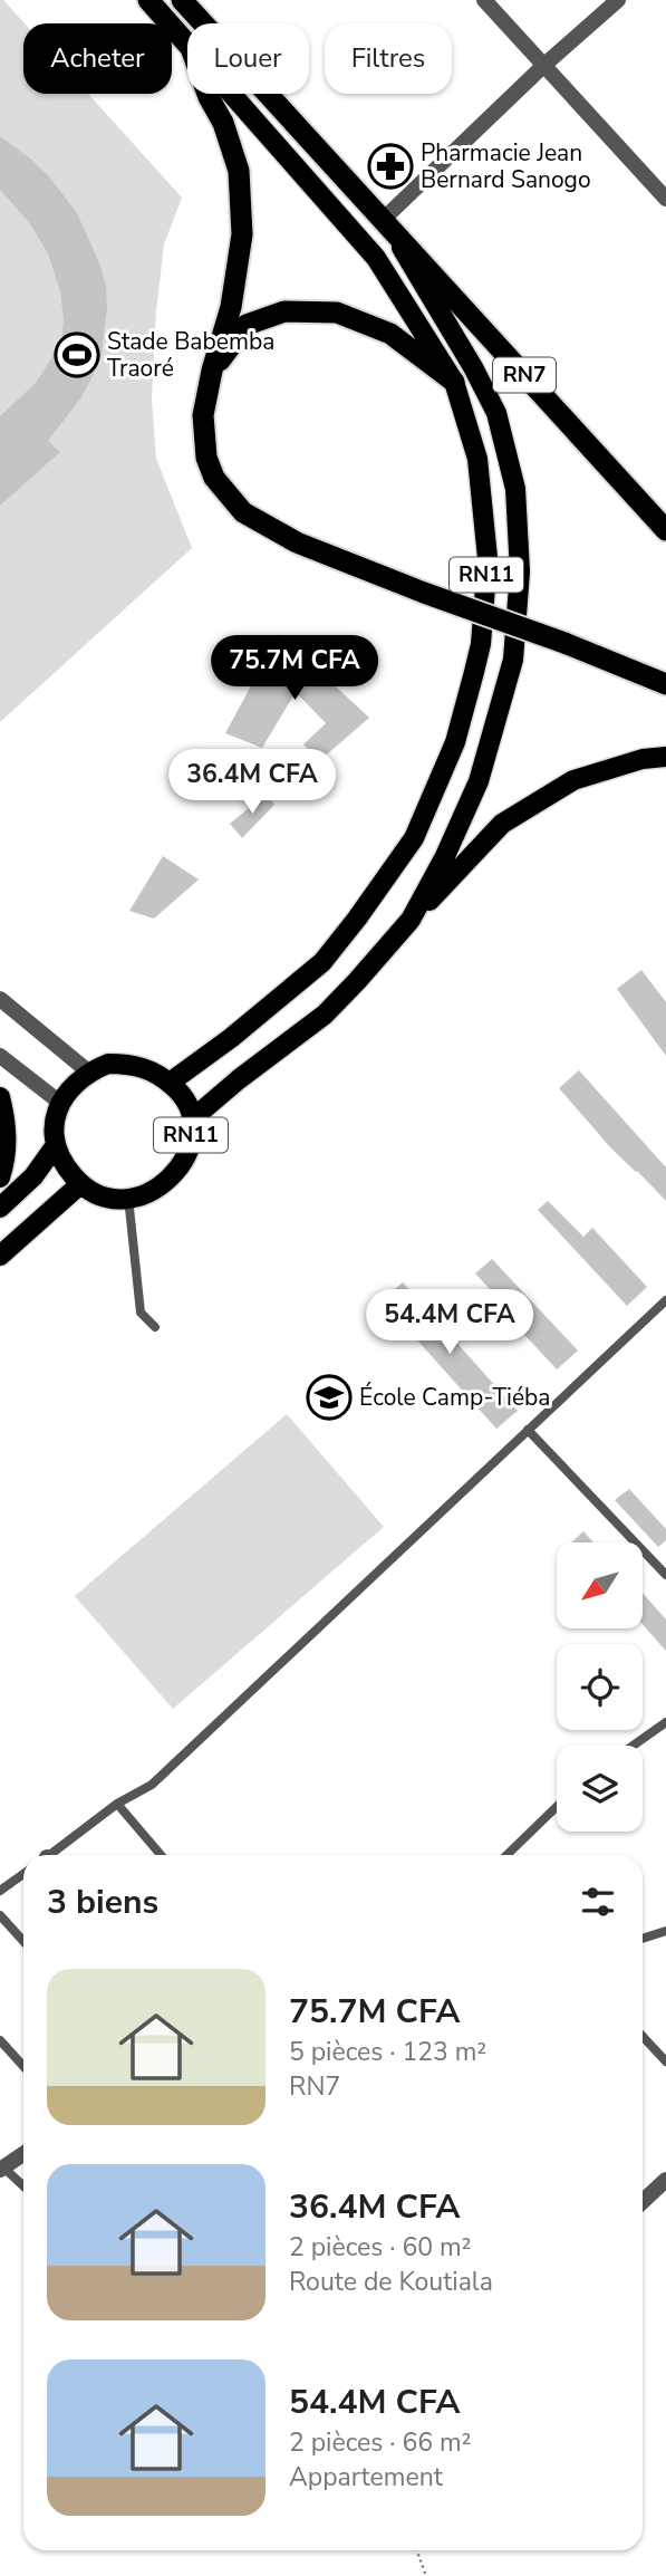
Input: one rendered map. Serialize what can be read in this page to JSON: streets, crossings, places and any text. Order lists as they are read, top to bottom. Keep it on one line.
{"streets":{"highway":["RN7"],"main road":["RN11"]},"crossings":[["RN7","RN11"]],"places":{"pharmacy":["Pharmacie Jean Bernard Sanogo"],"sports":["Stade Babemba Traoré"],"school or university":["École Camp-Tiéba"]},"north":"bottom left","page":{"chip":["Acheter","Louer","Filtres"],"price":["75.7M CFA","36.4M CFA","54.4M CFA"],"heading":"3 biens","list":[{"name":"75.7M CFA","note":"5 pièces · 123 m² · RN7"},{"name":"36.4M CFA","note":"2 pièces · 60 m² · Route de Koutiala"},{"name":"54.4M CFA","note":"2 pièces · 66 m² · Appartement"}]}}
